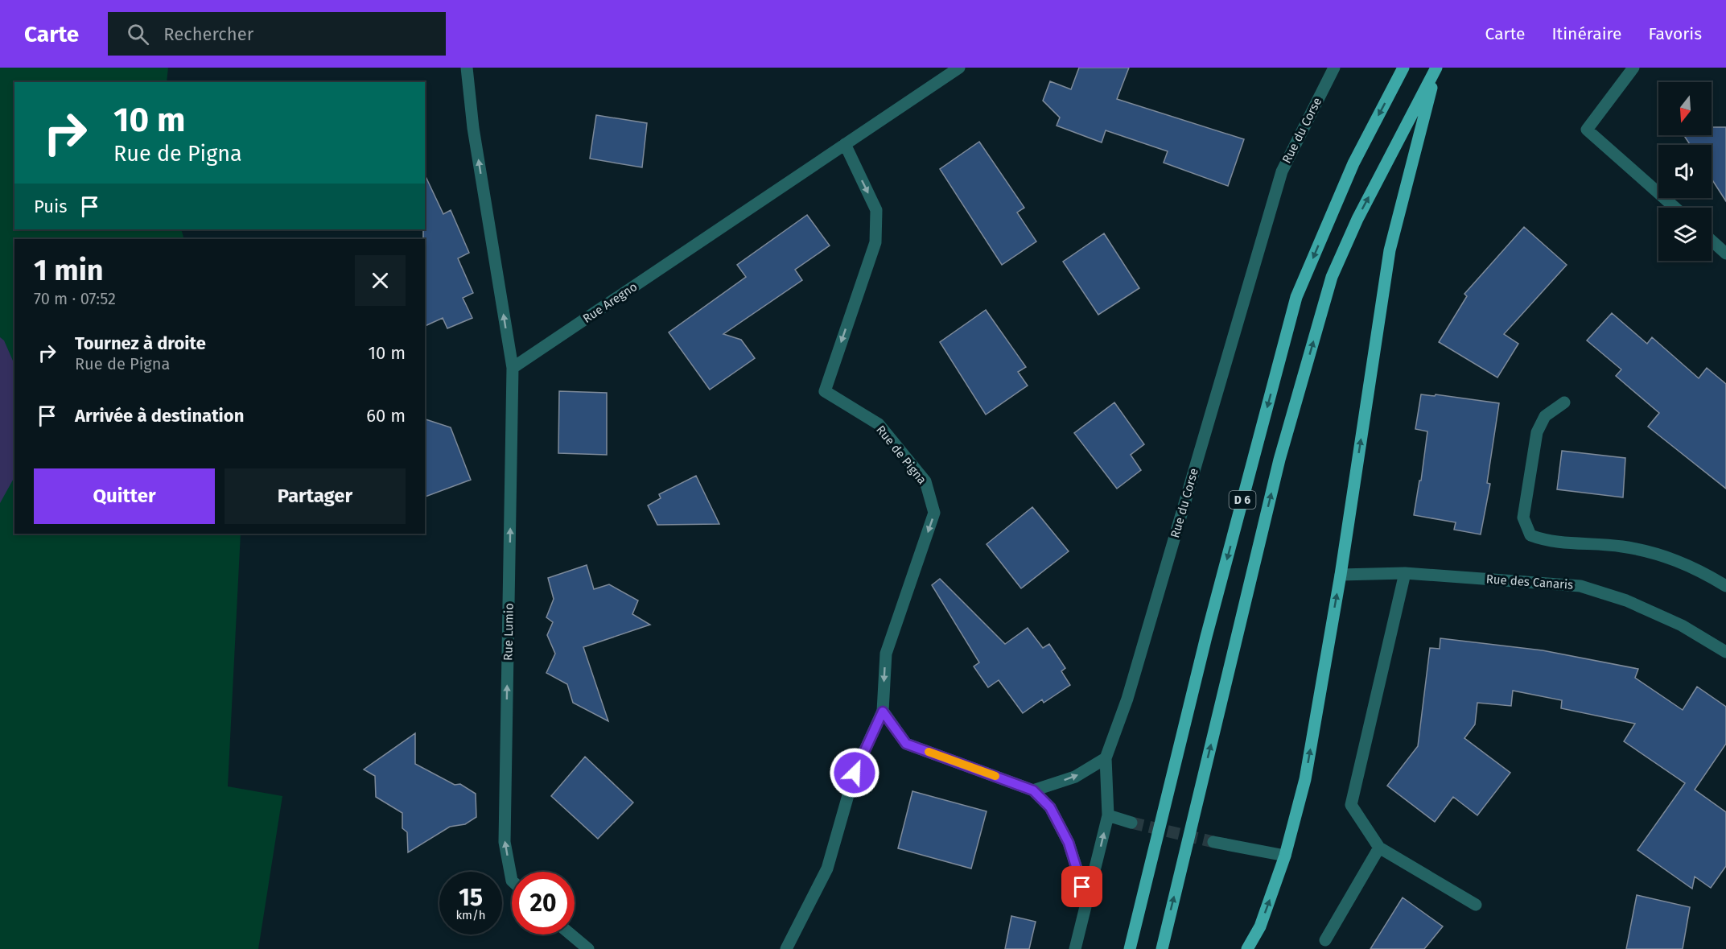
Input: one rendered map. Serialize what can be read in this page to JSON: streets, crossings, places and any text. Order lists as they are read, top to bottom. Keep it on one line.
{"streets":{"main road":["D 6"],"street":["Rue du Corse","Rue Aregno","Rue de Pigna","Rue des Canaris","Rue Lumio"]},"crossings":[["Rue Aregno","Rue de Pigna"],["Rue Aregno","Rue Lumio"]],"one_way":["Rue de Pigna","Rue Lumio"],"north":"bottom","page":{"header":"Carte","search":"Rechercher","nav":["Carte","Itinéraire","Favoris"],"turn":["10 m","Rue de Pigna"],"then":"Puis","heading":["1 min","70 m · 07:52"],"list":[{"name":"Tournez à droite","note":"Rue de Pigna","value":"10 m"},{"name":"Arrivée à destination","value":"60 m"}],"buttons":["Quitter","Partager"],"speed":"15 km/h","limit":"20"}}
